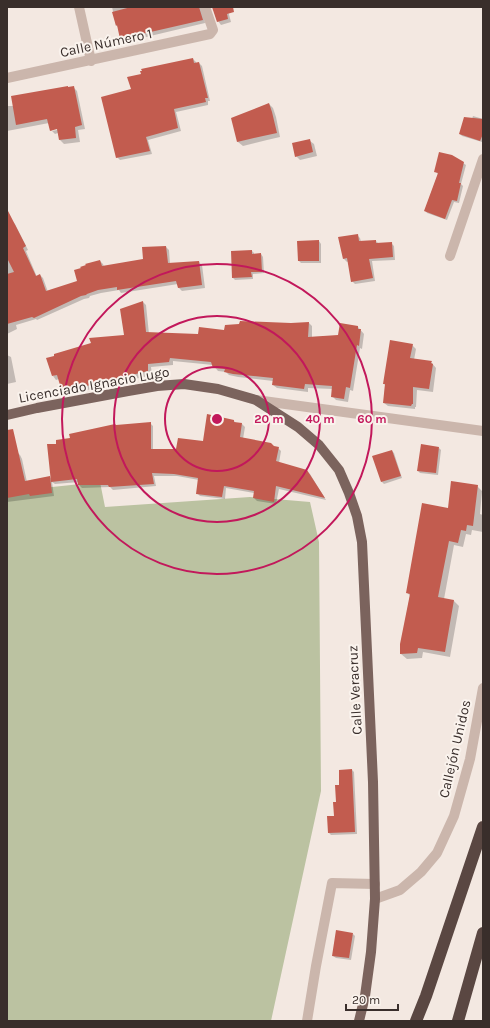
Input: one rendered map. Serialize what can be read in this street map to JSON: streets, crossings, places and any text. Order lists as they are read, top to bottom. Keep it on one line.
{"streets":{"main road":["Licenciado Ignacio Lugo","Calle Veracruz"],"street":["Calle Número 1","Callejón Unidos"]},"crossings":[["Licenciado Ignacio Lugo","Calle Veracruz"],["Calle Veracruz","Callejón Unidos"]],"scale_bar":"20 m","rings":["20 m","40 m","60 m"]}
